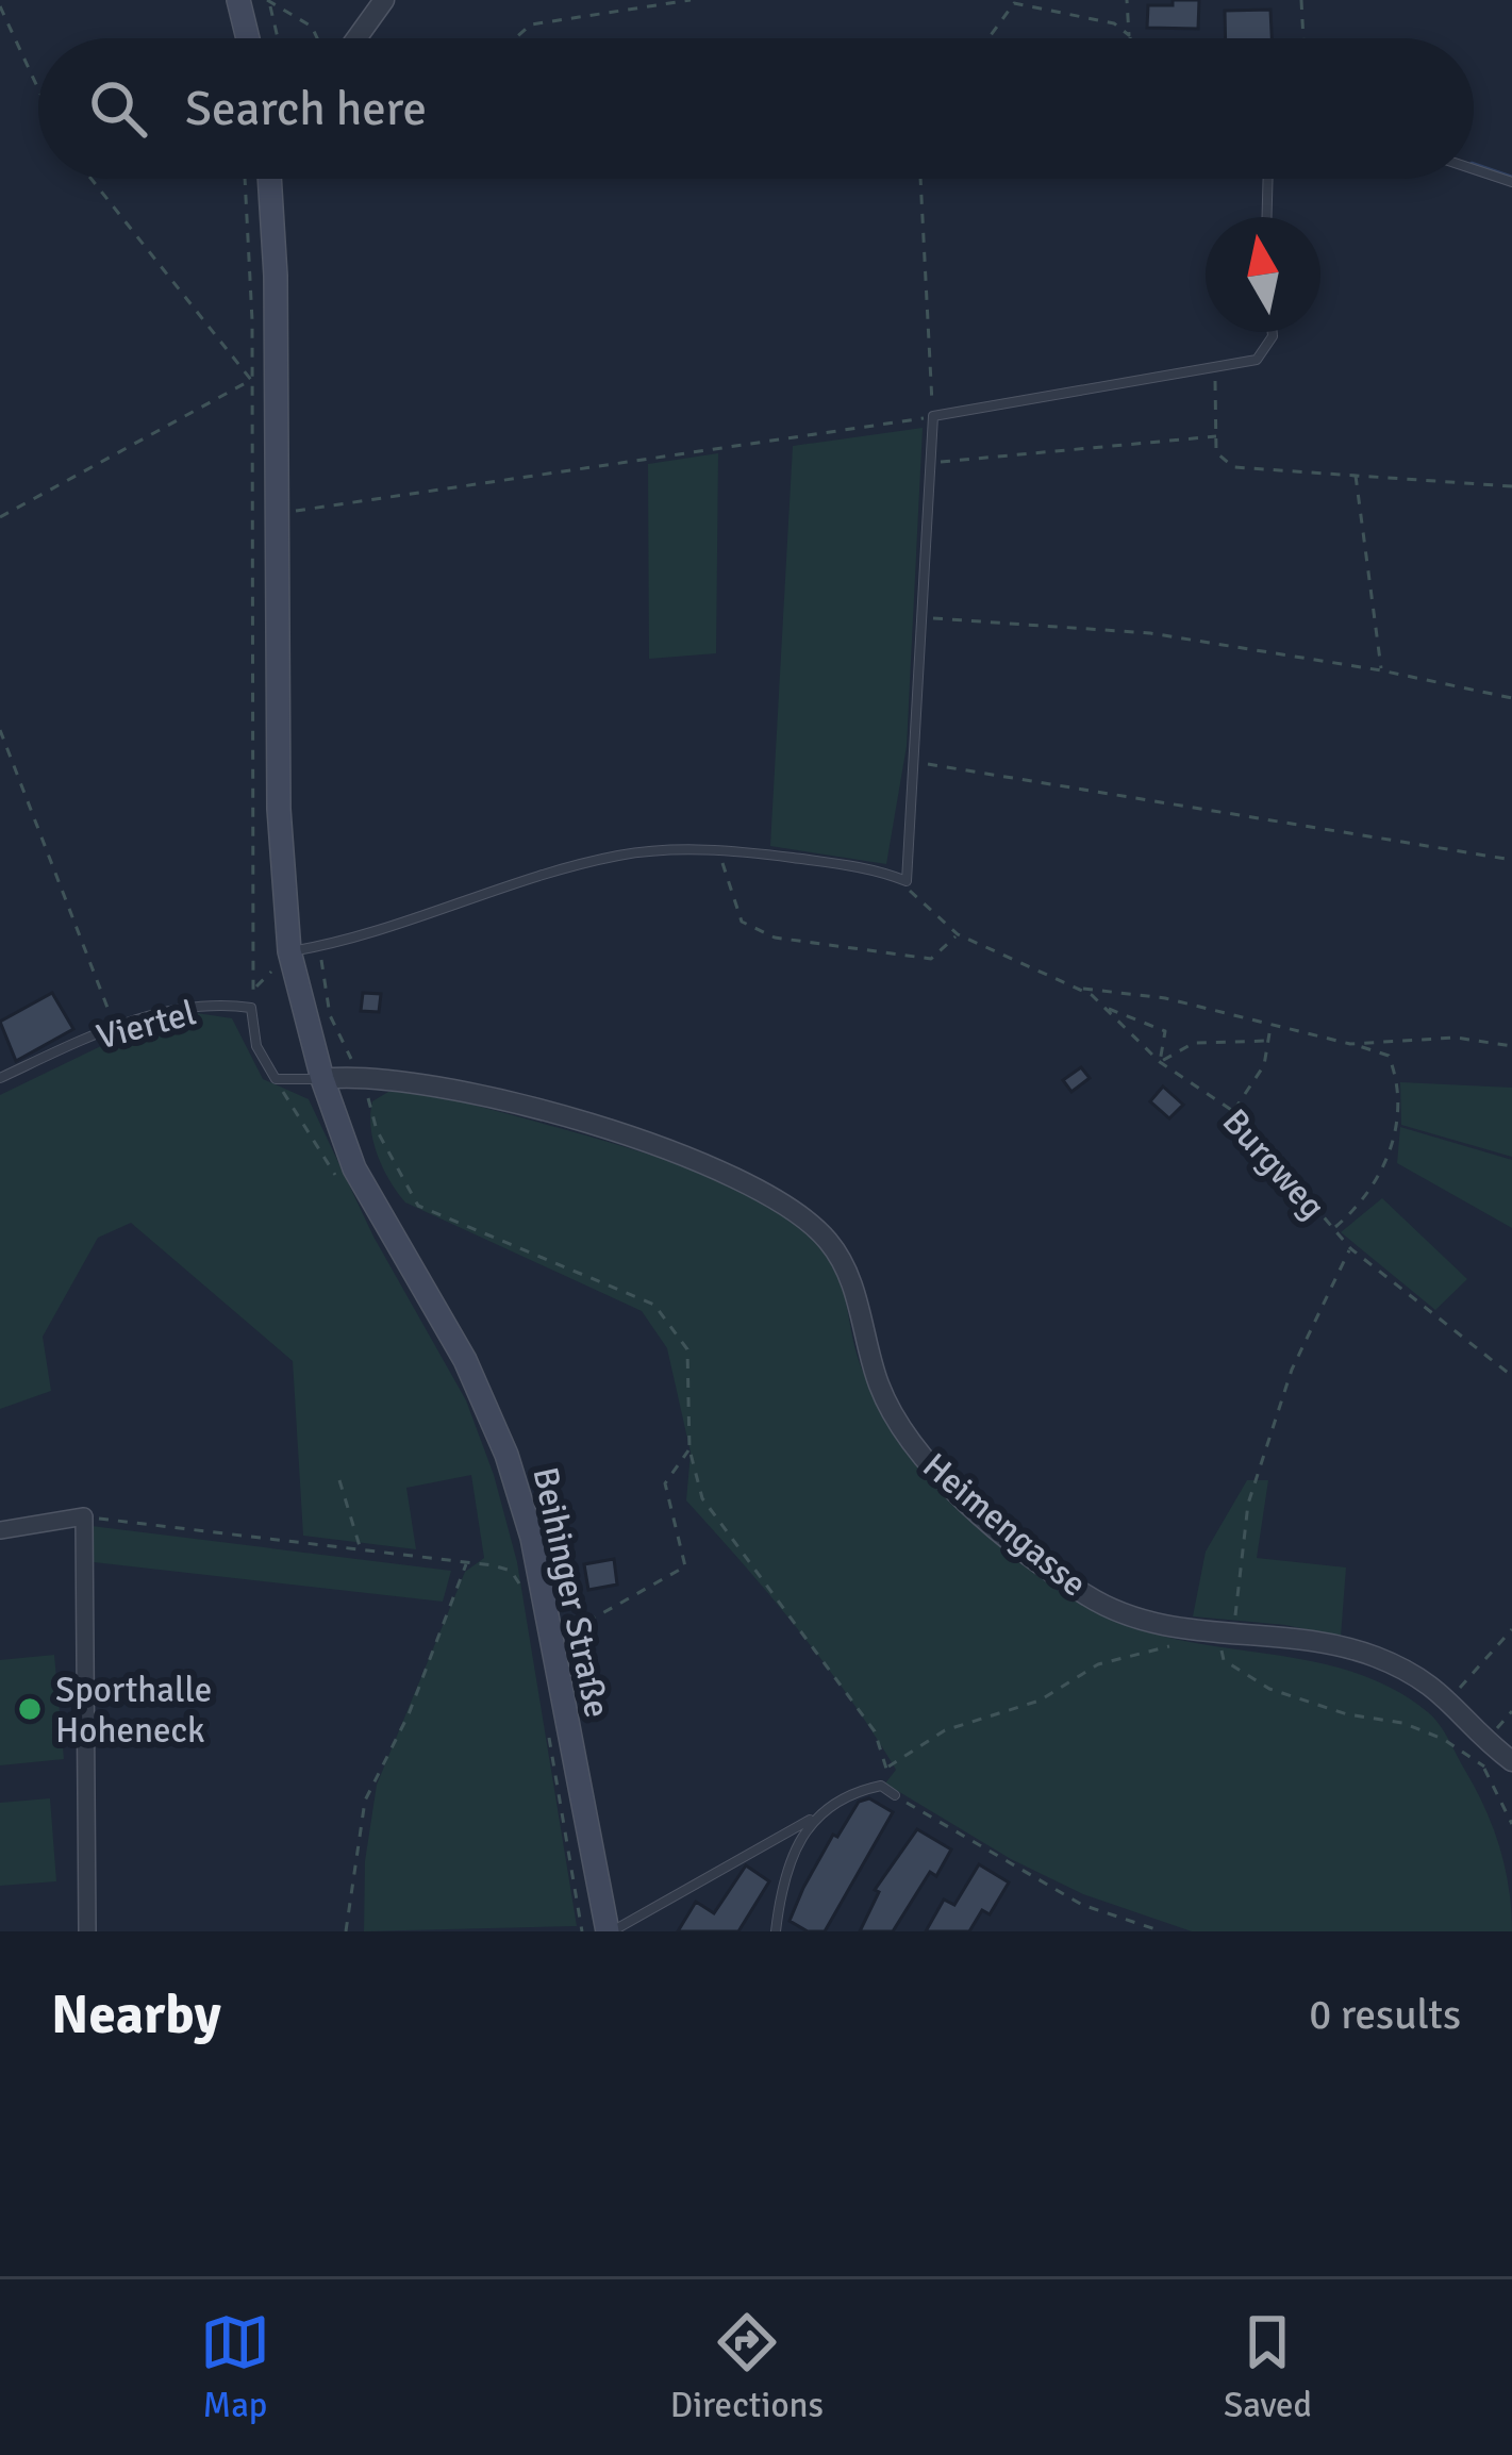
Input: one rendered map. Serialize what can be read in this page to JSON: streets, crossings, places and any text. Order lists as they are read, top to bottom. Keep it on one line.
{"streets":{"main road":["Beihinger Straße"],"street":["Heimengasse"],"lane":["Viertel"],"path":["Burgweg"]},"crossings":[["Heimengasse","Beihinger Straße"]],"places":["Sporthalle Hoheneck"],"north":"top","page":{"search":"Search here","heading":["Nearby","0 results"],"nav":["Map","Directions","Saved"]}}
